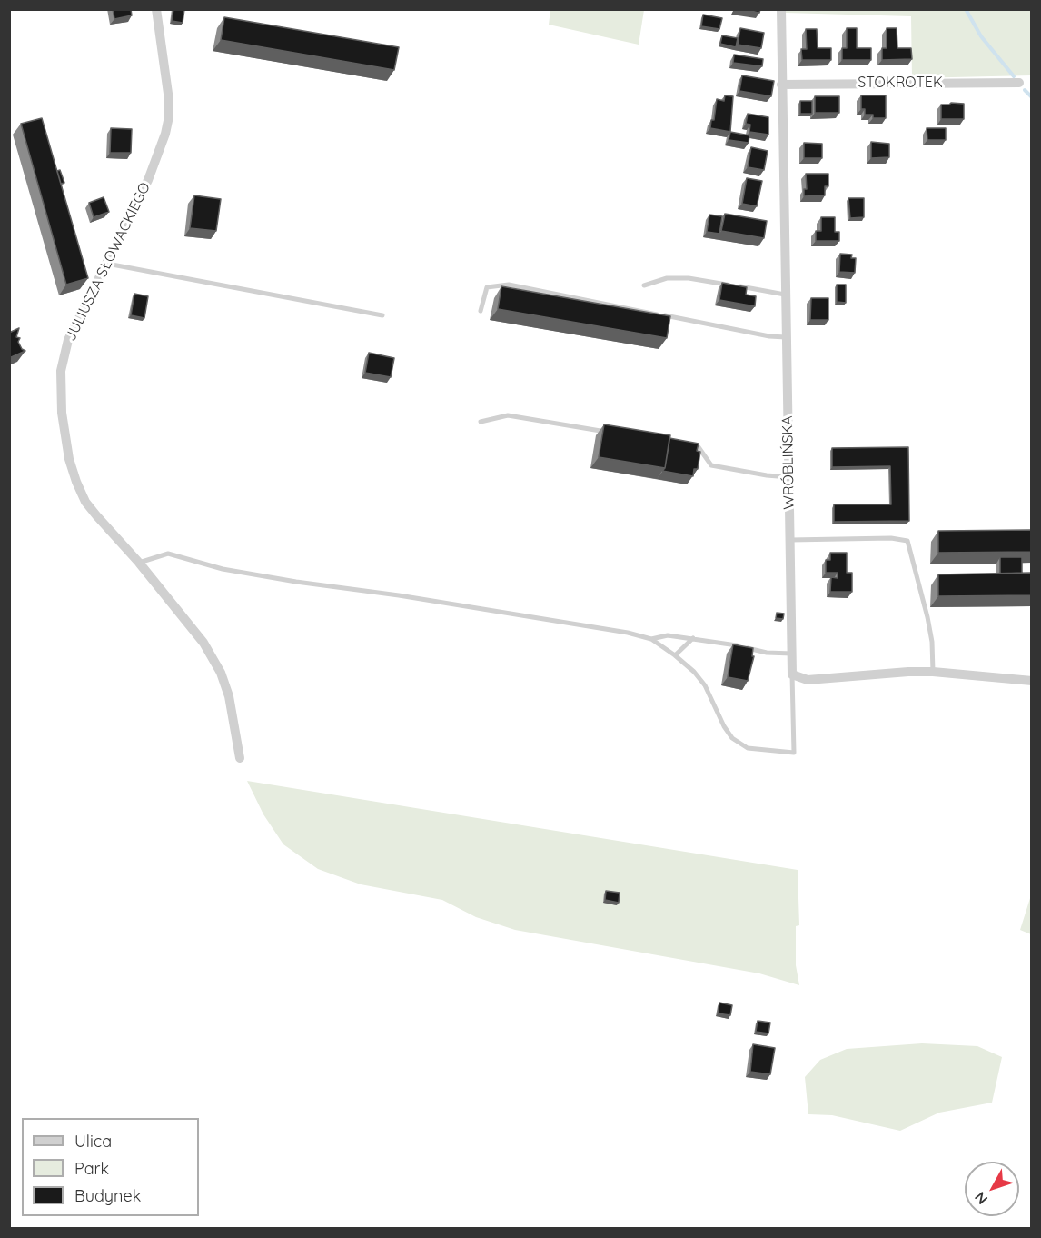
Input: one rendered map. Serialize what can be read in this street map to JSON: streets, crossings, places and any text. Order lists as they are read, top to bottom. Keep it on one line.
{"streets":{"street":["STOKROTEK","JULIUSZA SŁOWACKIEGO","WRÓBLIŃSKA"]},"crossings":[["STOKROTEK","WRÓBLIŃSKA"]],"legend":["Ulica","Park","Budynek"],"north":"bottom left"}
